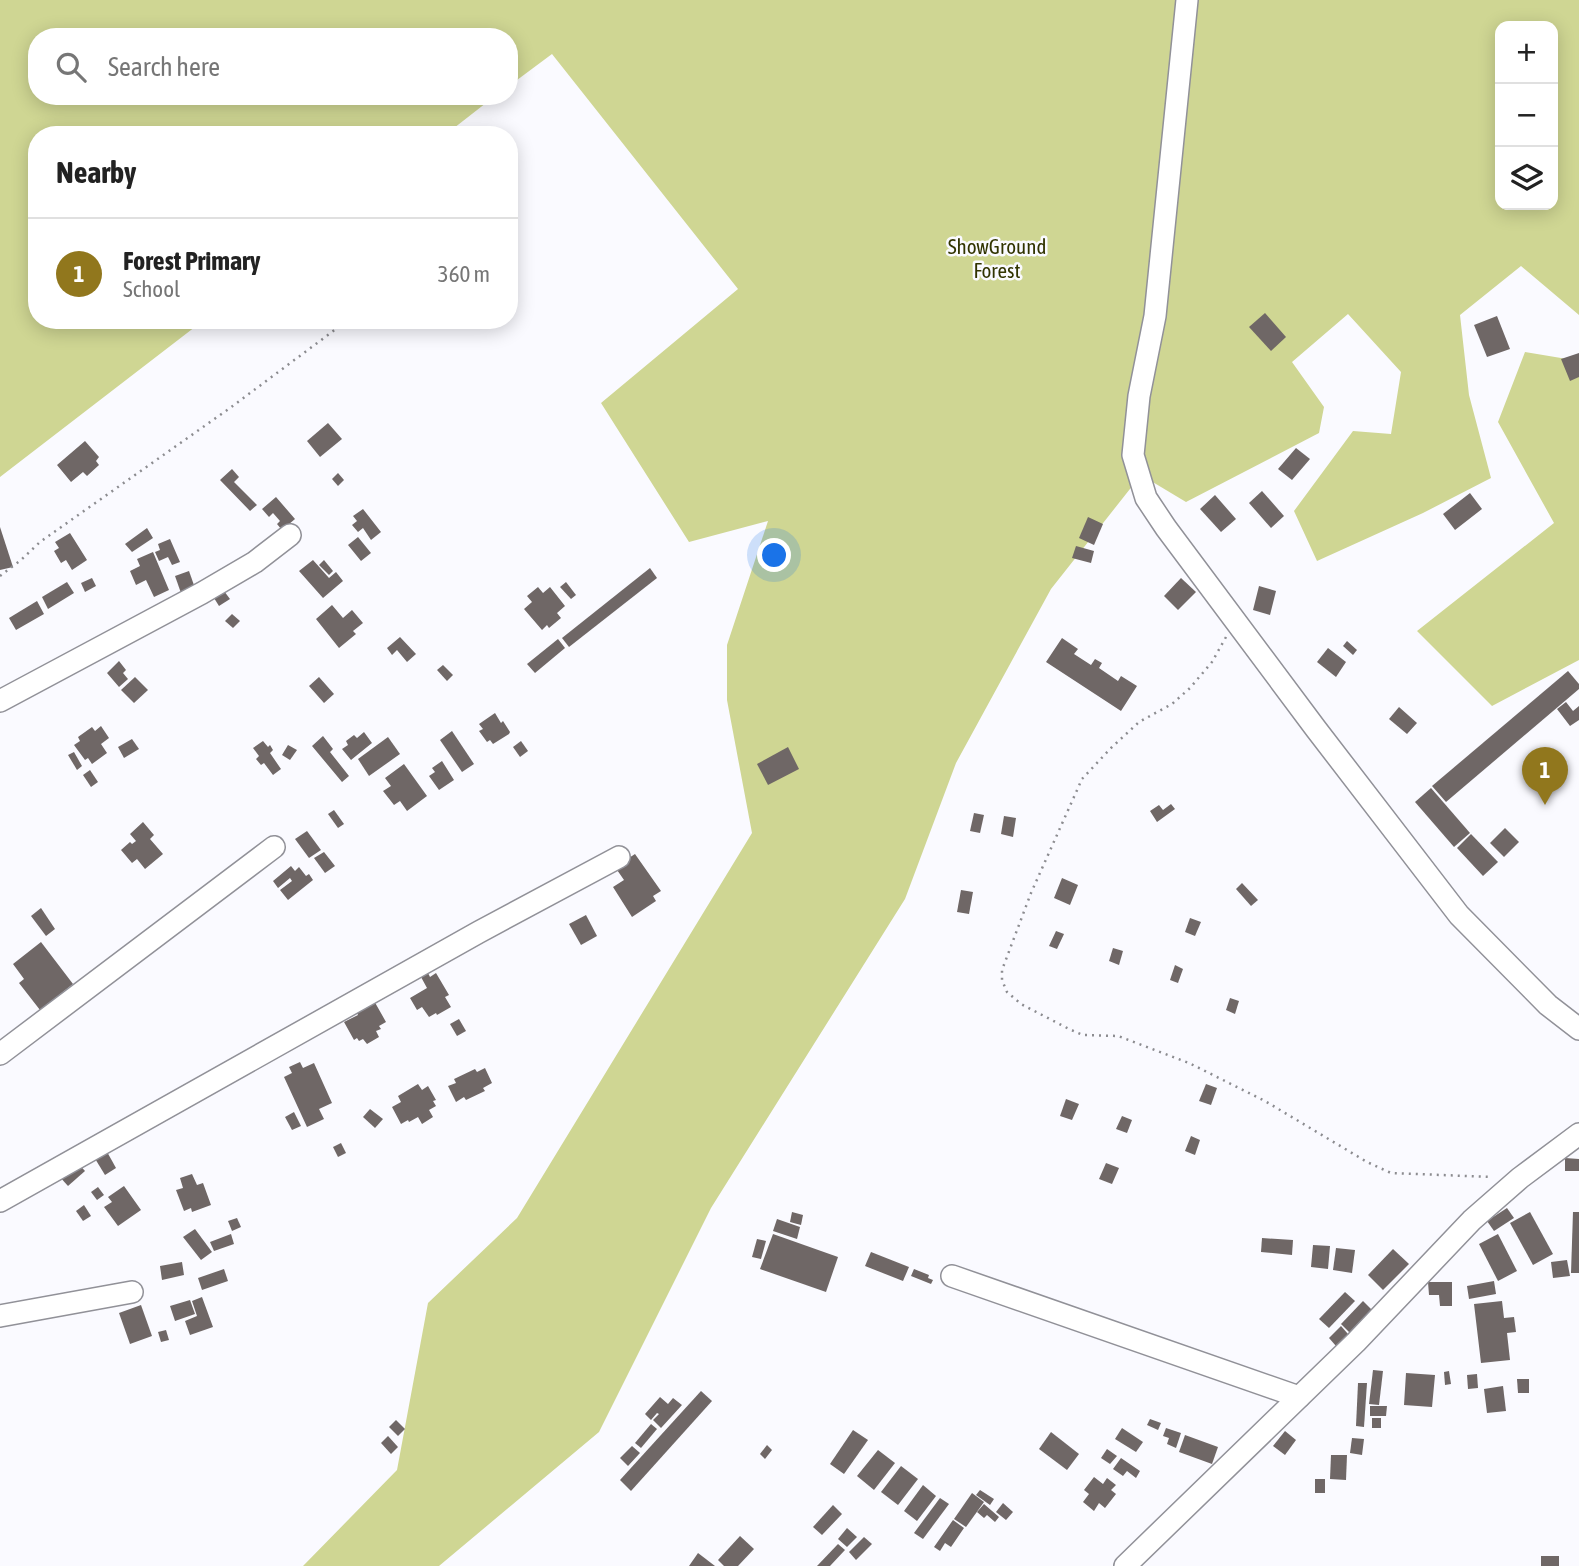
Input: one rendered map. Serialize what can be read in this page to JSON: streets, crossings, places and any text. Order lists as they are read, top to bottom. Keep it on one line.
{"parks":["ShowGround Forest"],"page":{"map_buttons":["+","−"],"search":"Search here","heading":"Nearby","list":[{"mark":"1","name":"Forest Primary","note":"School","value":"360 m"}],"pins":"1"}}
